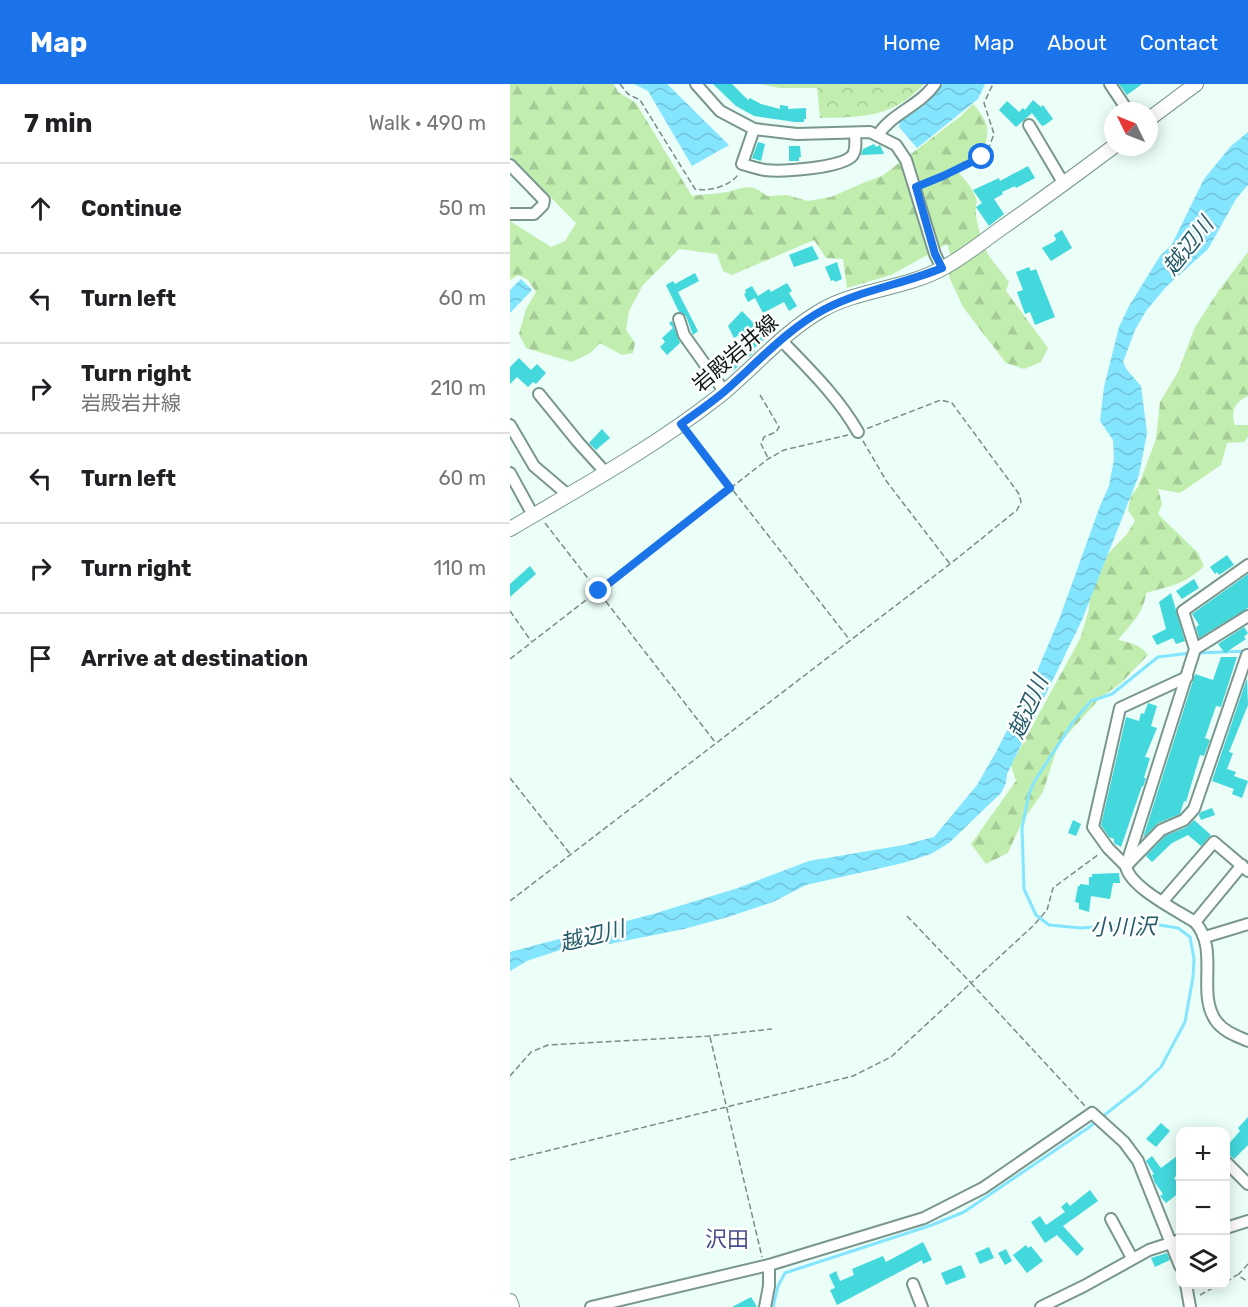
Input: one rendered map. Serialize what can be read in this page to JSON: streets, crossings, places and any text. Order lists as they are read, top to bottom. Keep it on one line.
{"streets":{"main road":["岩殿岩井線"]},"districts":["沢田"],"water":["越辺川","小川沢"],"north":"top left","page":{"header":"Map","nav":["Home","Map","About","Contact"],"heading":["7 min","Walk · 490 m"],"list":[["Continue","50 m"],["Turn left","60 m"],["Turn right","岩殿岩井線","210 m"],["Turn left","60 m"],["Turn right","110 m"],"Arrive at destination"],"map_buttons":["+","−"]}}
